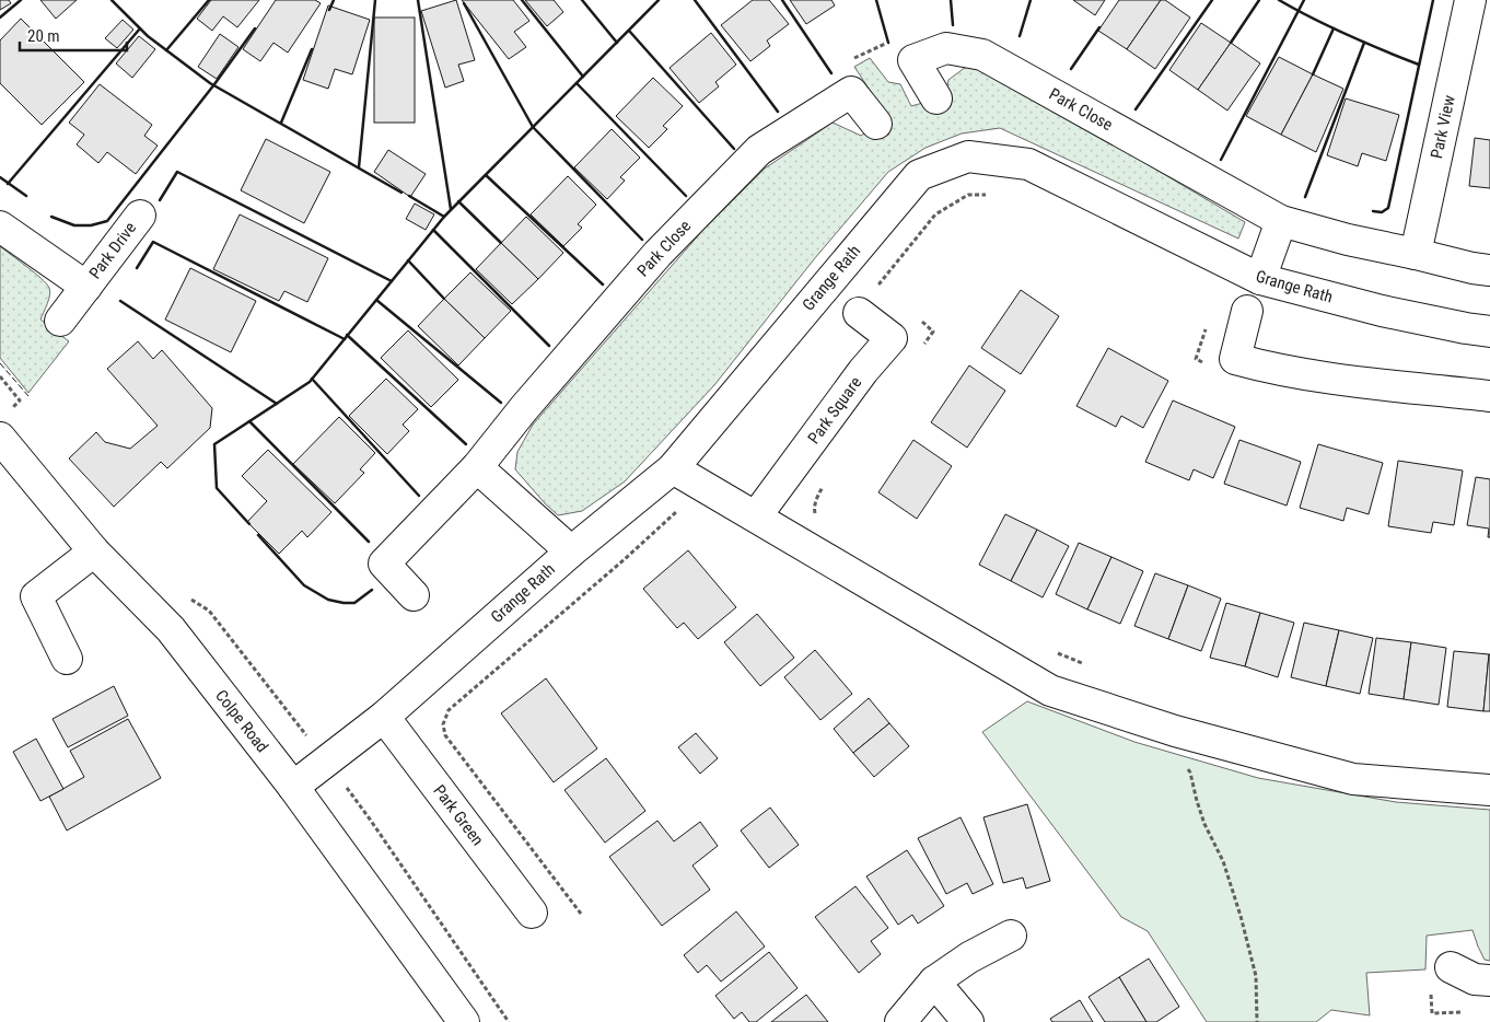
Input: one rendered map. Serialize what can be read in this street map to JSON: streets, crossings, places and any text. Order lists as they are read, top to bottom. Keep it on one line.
{"streets":{"street":["Park Close","Park View","Park Drive","Grange Rath","Park Square","Colpe Road","Park Green"]},"crossings":[["Park Close","Park View"],["Grange Rath","Colpe Road"],["Grange Rath","Park Green"]],"scale_bar":"20 m"}
